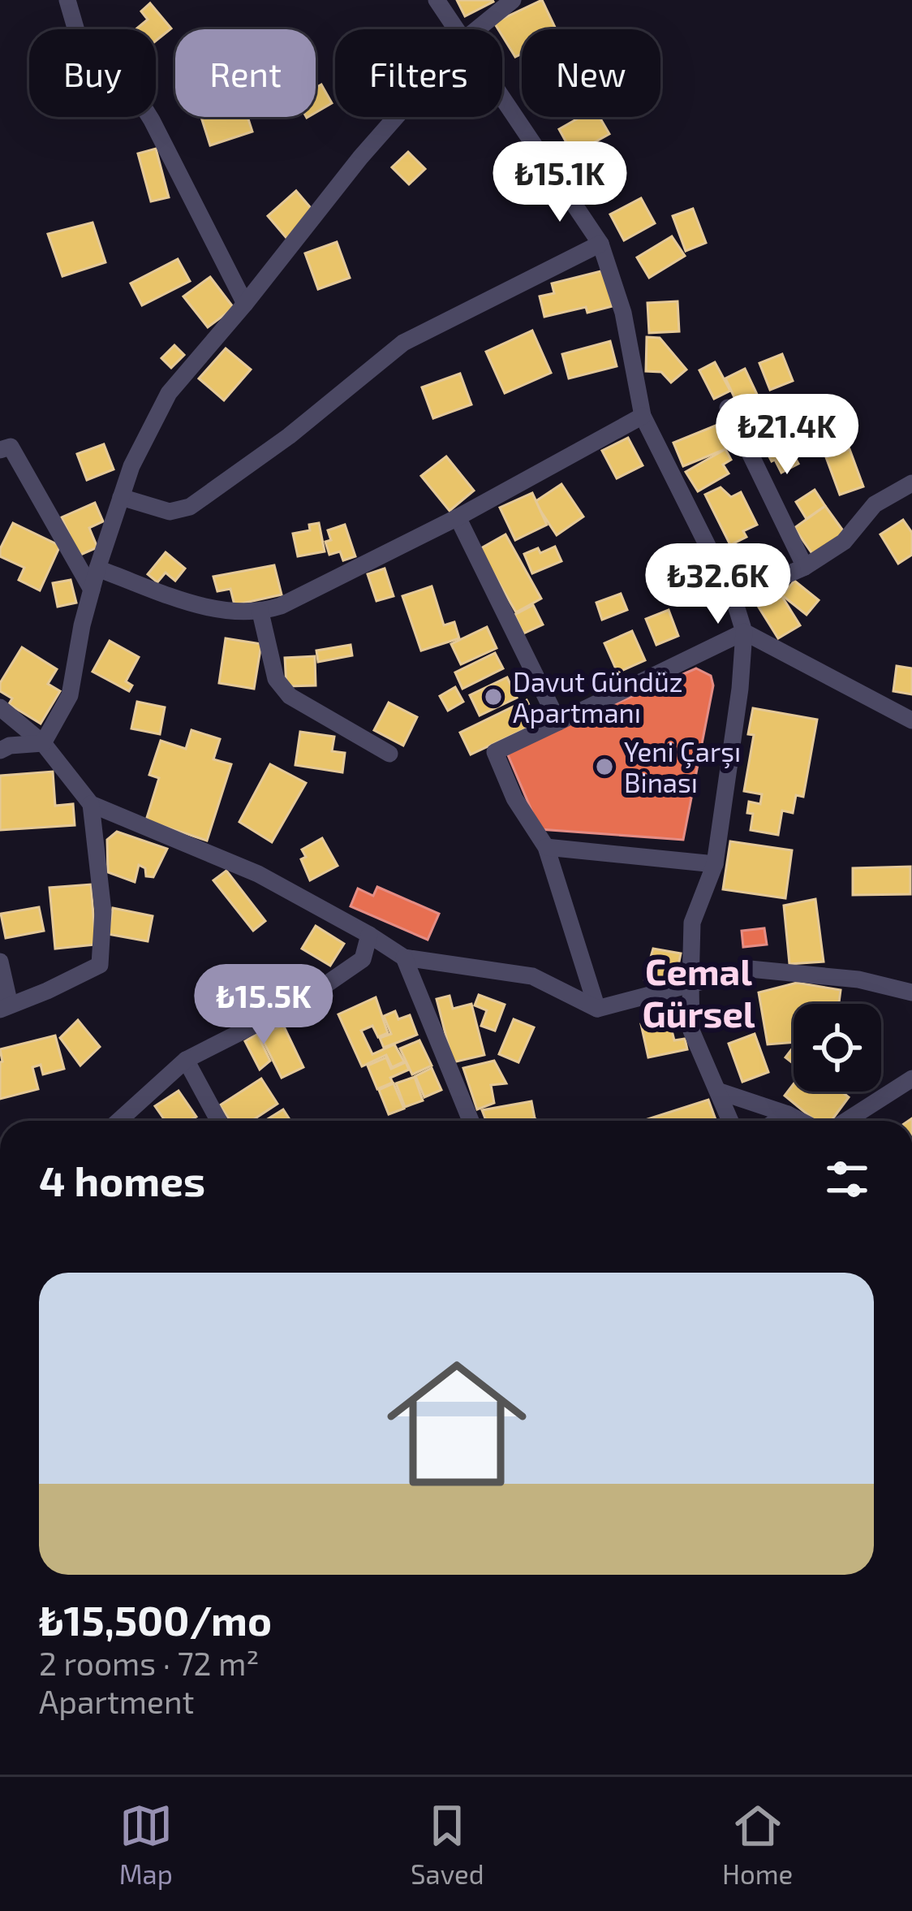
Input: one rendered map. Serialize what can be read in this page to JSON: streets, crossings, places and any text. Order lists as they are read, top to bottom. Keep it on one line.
{"districts":["Cemal Gürsel"],"places":["Davut Gündüz Apartmanı","Yeni Çarşı Binası"],"page":{"chip":["Buy","Rent","Filters","New"],"price":["₺15.1K","₺21.4K","₺32.6K","₺15.5K"],"heading":"4 homes","list":[{"name":"₺15,500/mo","note":"2 rooms · 72 m² · Apartment"}],"tabs":["Map","Saved","Home"]}}
